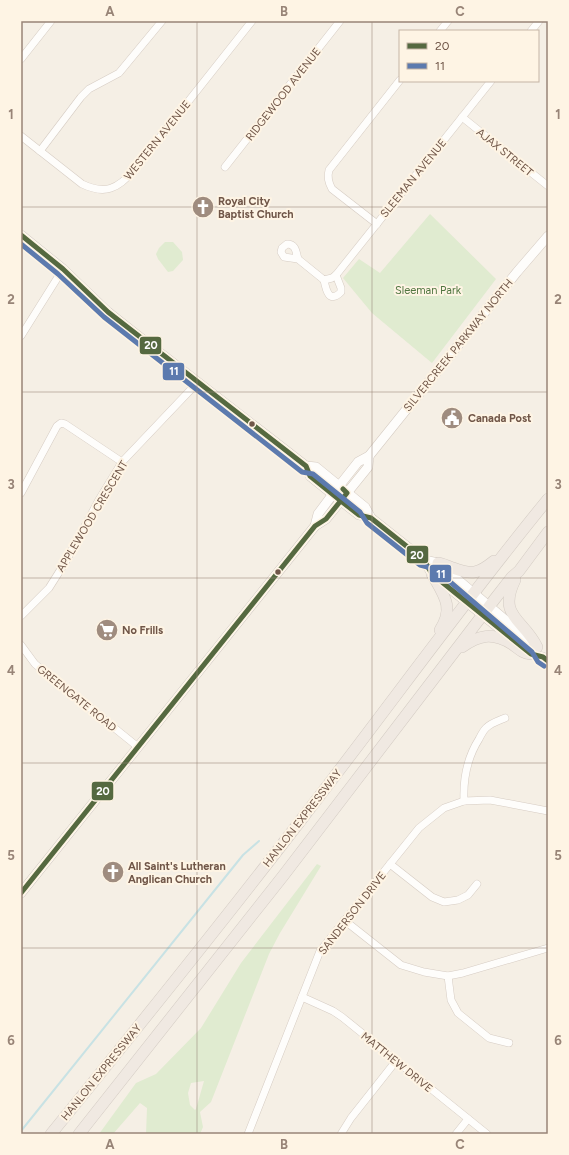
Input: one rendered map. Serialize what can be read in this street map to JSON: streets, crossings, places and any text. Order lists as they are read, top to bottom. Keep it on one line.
{"streets":{"highway":["HANLON EXPRESSWAY"],"main road":["SILVERCREEK PARKWAY NORTH"],"street":["RIDGEWOOD AVENUE","WESTERN AVENUE","AJAX STREET","SLEEMAN AVENUE","APPLEWOOD CRESCENT","GREENGATE ROAD","SANDERSON DRIVE","MATTHEW DRIVE"]},"crossings":[["AJAX STREET","SLEEMAN AVENUE"],["SILVERCREEK PARKWAY NORTH","GREENGATE ROAD"],["SANDERSON DRIVE","MATTHEW DRIVE"]],"parks":["Sleeman Park"],"places":{"church":["Royal City Baptist Church","All Saint's Lutheran Anglican Church"],"public building":["Canada Post"],"supermarket":["No Frills"]},"lines":["transit line 20","transit line 11"],"legend":["20","11"],"grid":{"columns":["A","B","C"],"rows":["1","2","3","4","5","6"]}}
